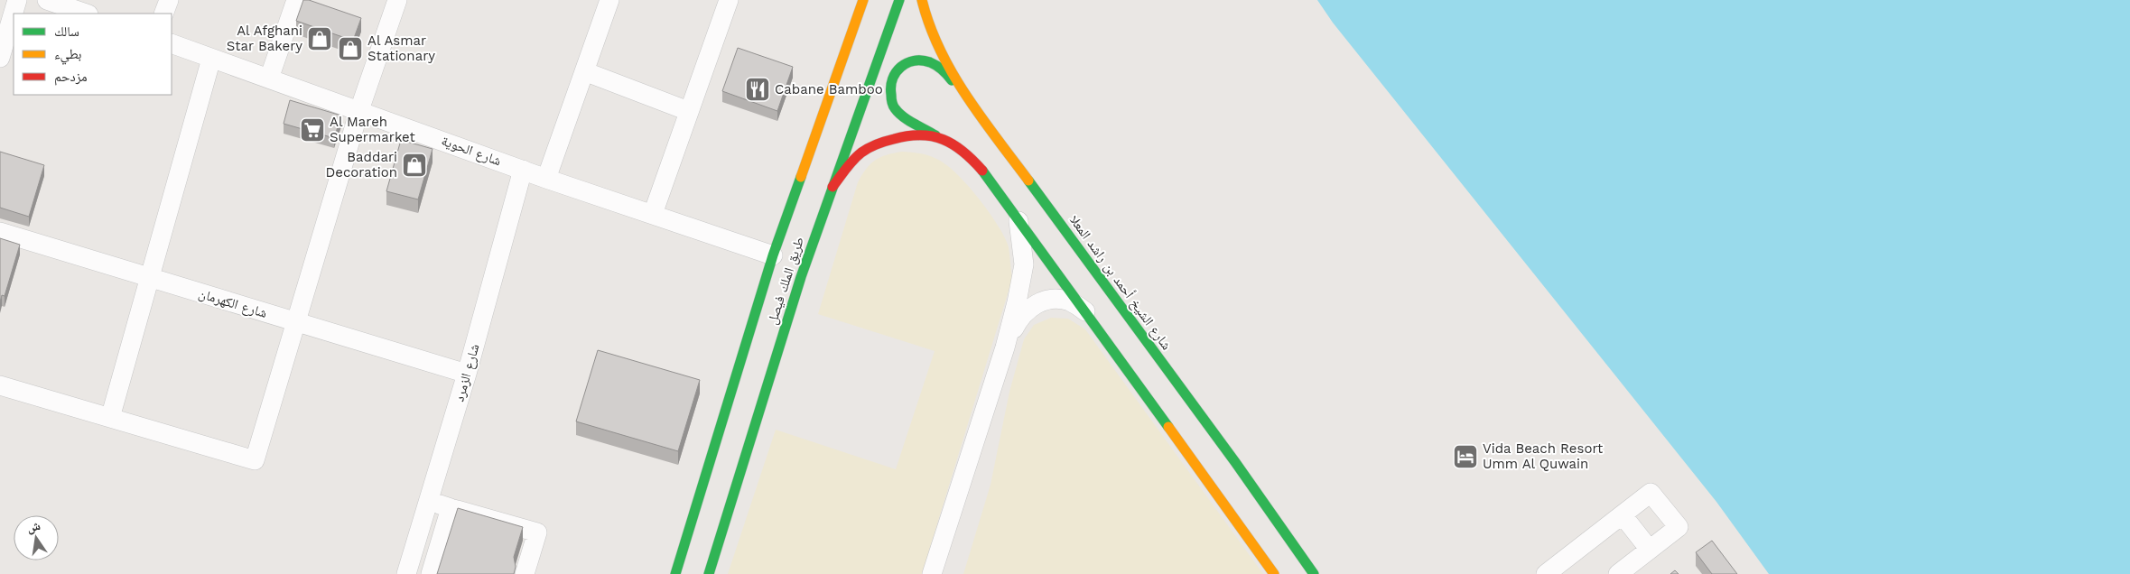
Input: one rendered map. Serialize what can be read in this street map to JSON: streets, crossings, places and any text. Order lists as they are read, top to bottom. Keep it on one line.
{"streets":{"main road":["طريق الملك فيصل","شارع الشيخ أحمد بن راشد المعلا"],"street":["شارع الحوية","شارع الكهرمان","شارع الزمرد"]},"crossings":[["شارع الحوية","طريق الملك فيصل"],["شارع الحوية","شارع الزمرد"],["شارع الكهرمان","شارع الزمرد"]],"places":{"shop":["Al Afghani Star Bakery","Al Asmar Stationary","Baddari Decoration"],"restaurant":["Cabane Bamboo"],"supermarket":["Al Mareh Supermarket"],"hotel":["Vida Beach Resort Umm Al Quwain"]},"legend":["سالك","بطيء","مزدحم"],"north":"top"}
